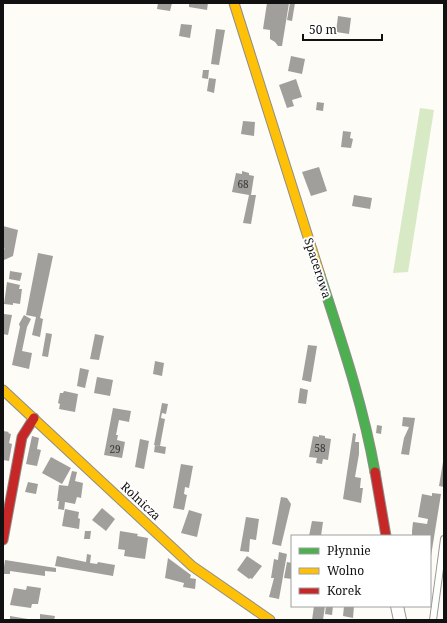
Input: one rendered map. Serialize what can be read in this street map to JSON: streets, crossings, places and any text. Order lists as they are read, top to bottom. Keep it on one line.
{"streets":{"street":["Spacerowa","Rolnicza"]},"house_numbers":["68","58","29"],"legend":["Płynnie","Wolno","Korek"],"scale_bar":"50 m"}
